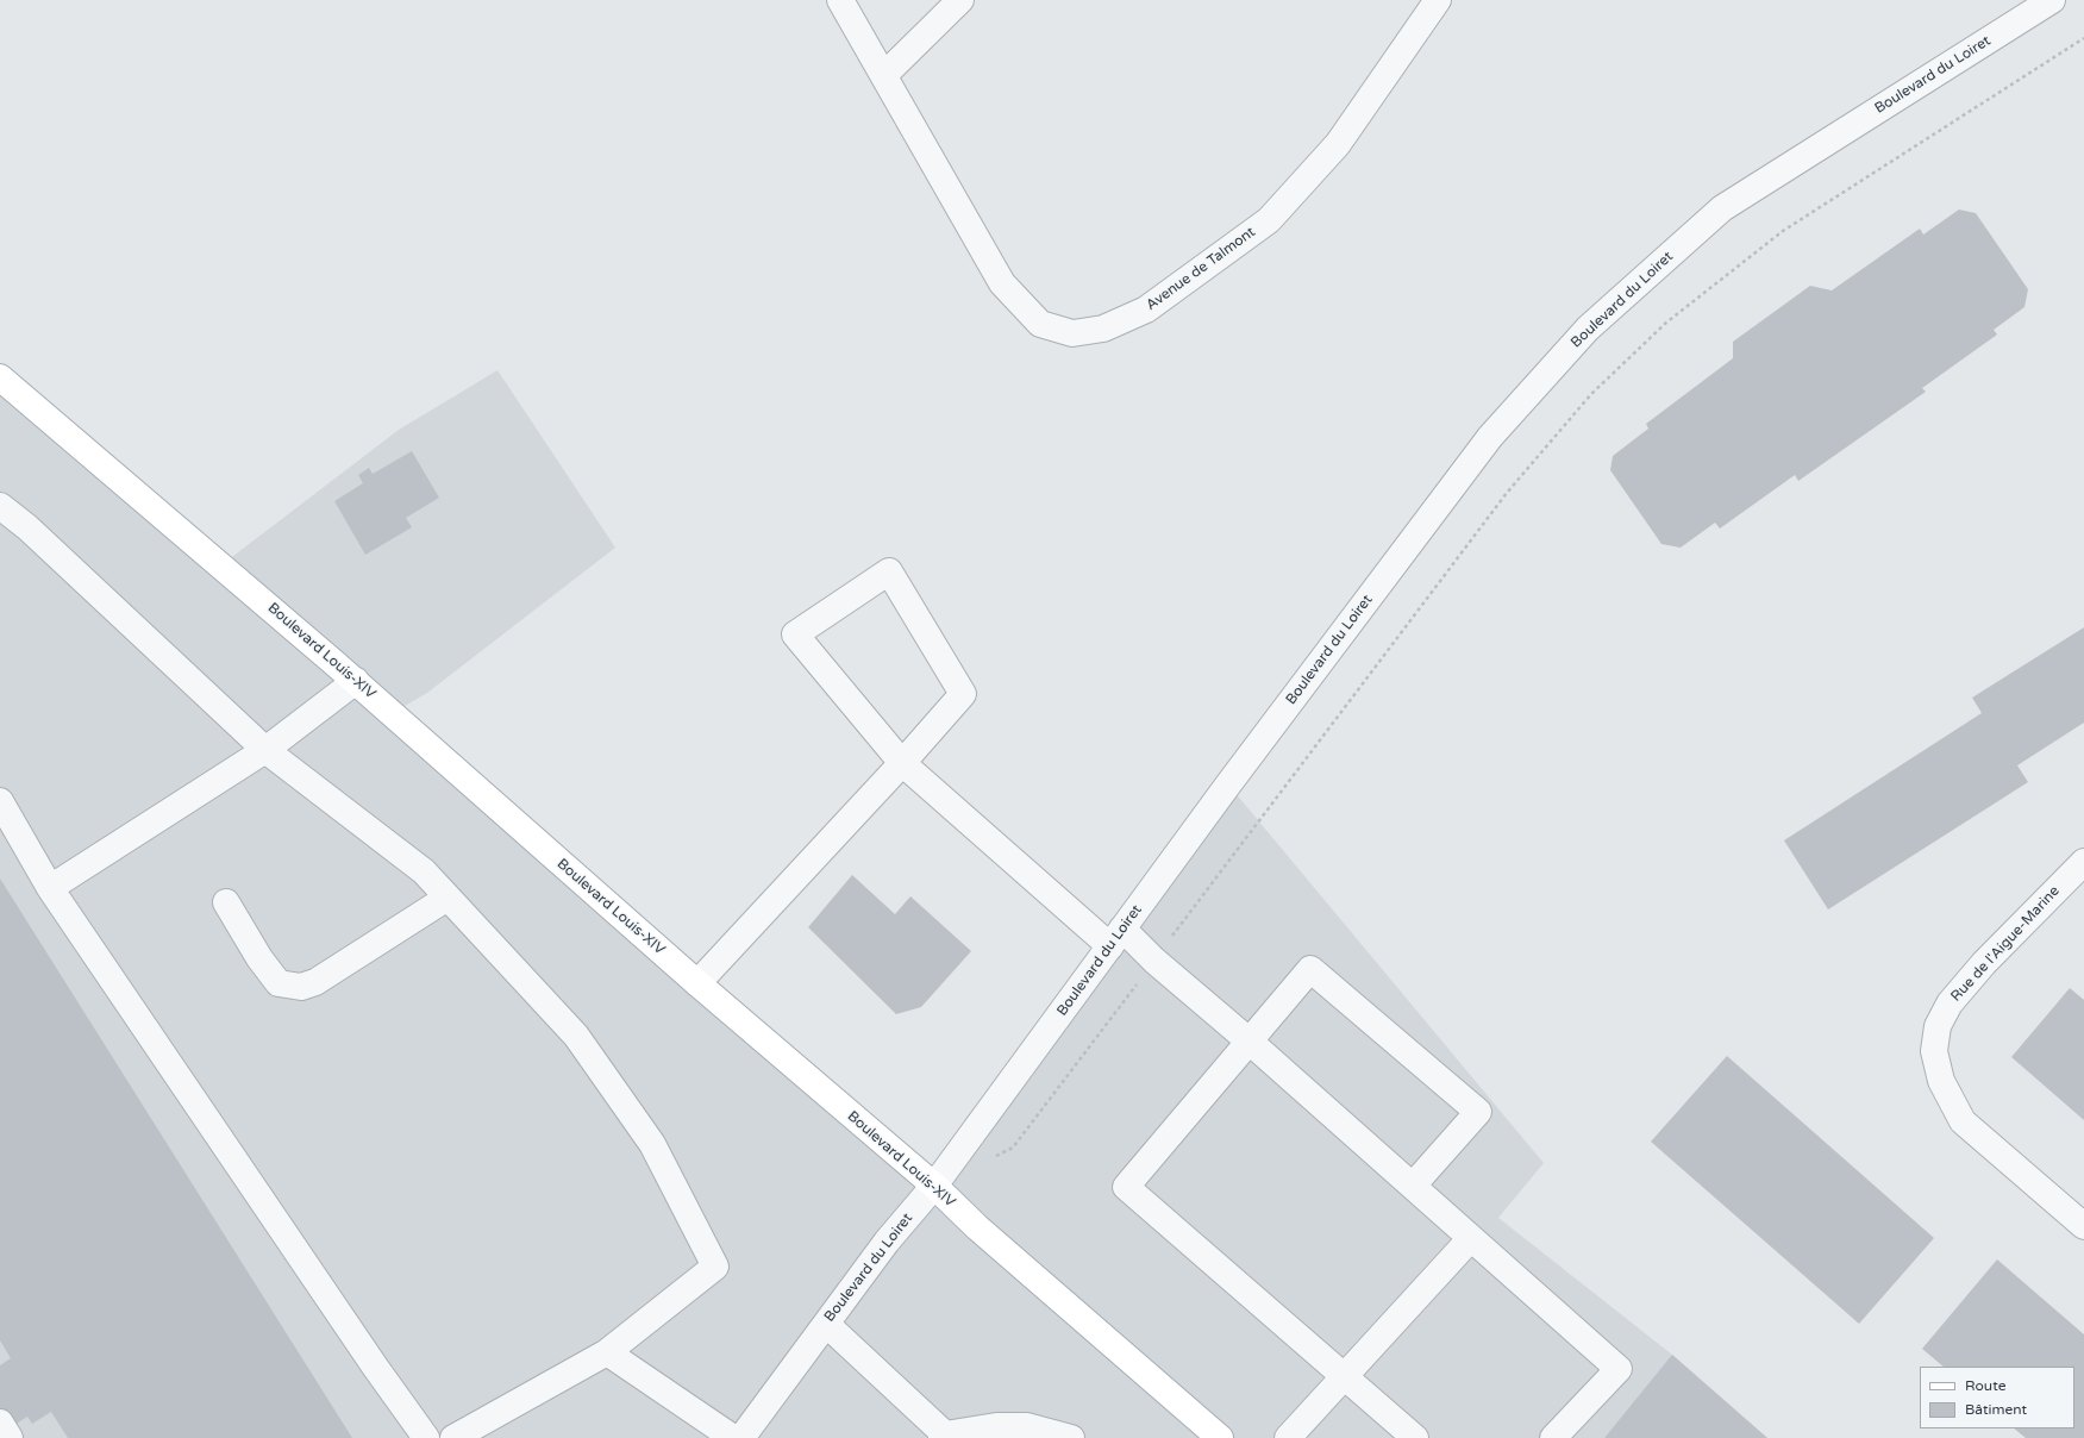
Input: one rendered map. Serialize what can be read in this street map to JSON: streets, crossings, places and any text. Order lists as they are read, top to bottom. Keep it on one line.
{"streets":{"main road":["Boulevard Louis-XIV"],"street":["Boulevard du Loiret","Avenue de Talmont","Rue de l'Aigue-Marine"]},"crossings":[["Boulevard du Loiret","Boulevard Louis-XIV"]],"legend":["Route","Bâtiment"]}
